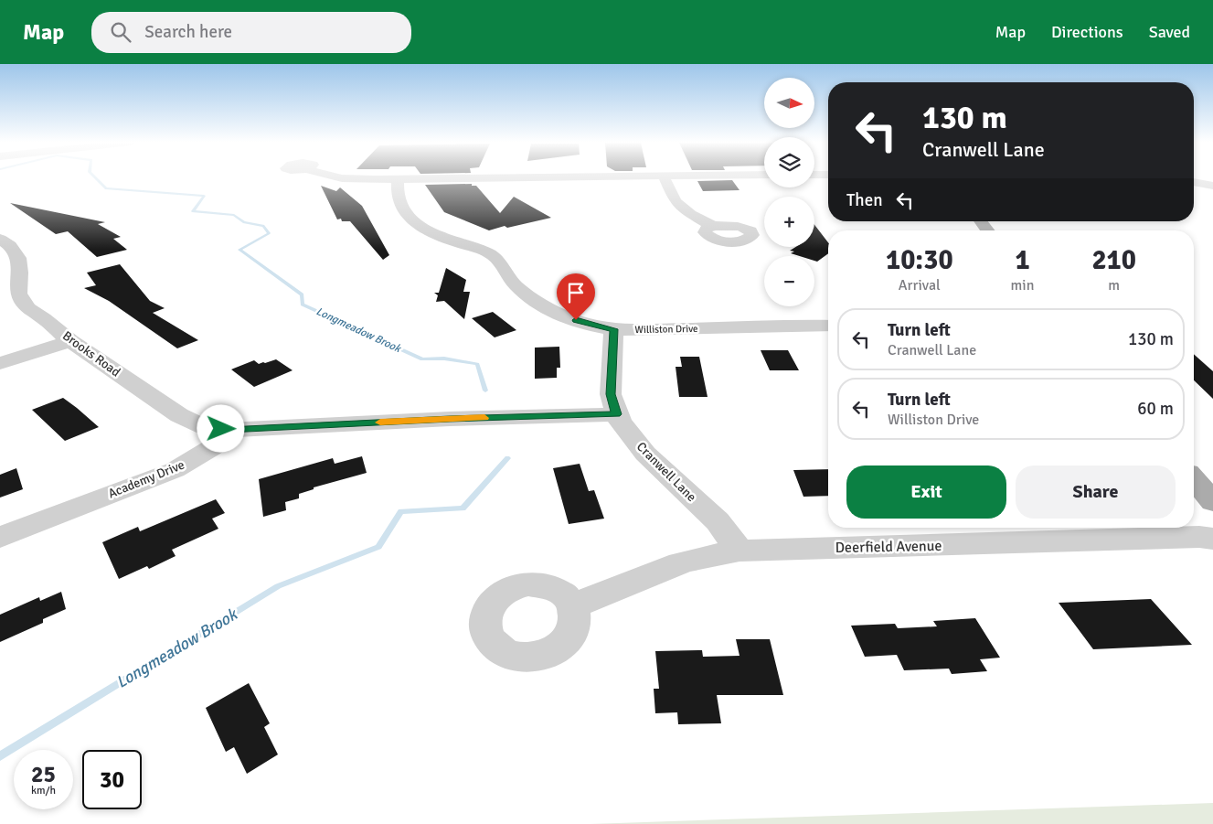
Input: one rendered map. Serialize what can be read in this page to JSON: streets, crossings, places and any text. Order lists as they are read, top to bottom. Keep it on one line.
{"streets":{"street":["Williston Drive","Brooks Road","Cranwell Lane","Academy Drive","Deerfield Avenue"]},"crossings":[["Williston Drive","Cranwell Lane"],["Brooks Road","Academy Drive"],["Cranwell Lane","Deerfield Avenue"]],"water":["Longmeadow Brook"],"north":"right","page":{"header":"Map","search":"Search here","nav":["Map","Directions","Saved"],"map_buttons":["+","−"],"turn":["130 m","Cranwell Lane"],"then":"Then","eta":["10:30","Arrival","1","min","210","m"],"list":[{"name":"Turn left","note":"Cranwell Lane","value":"130 m"},{"name":"Turn left","note":"Williston Drive","value":"60 m"}],"buttons":["Exit","Share"],"speed":"25 km/h","limit":"30"}}
